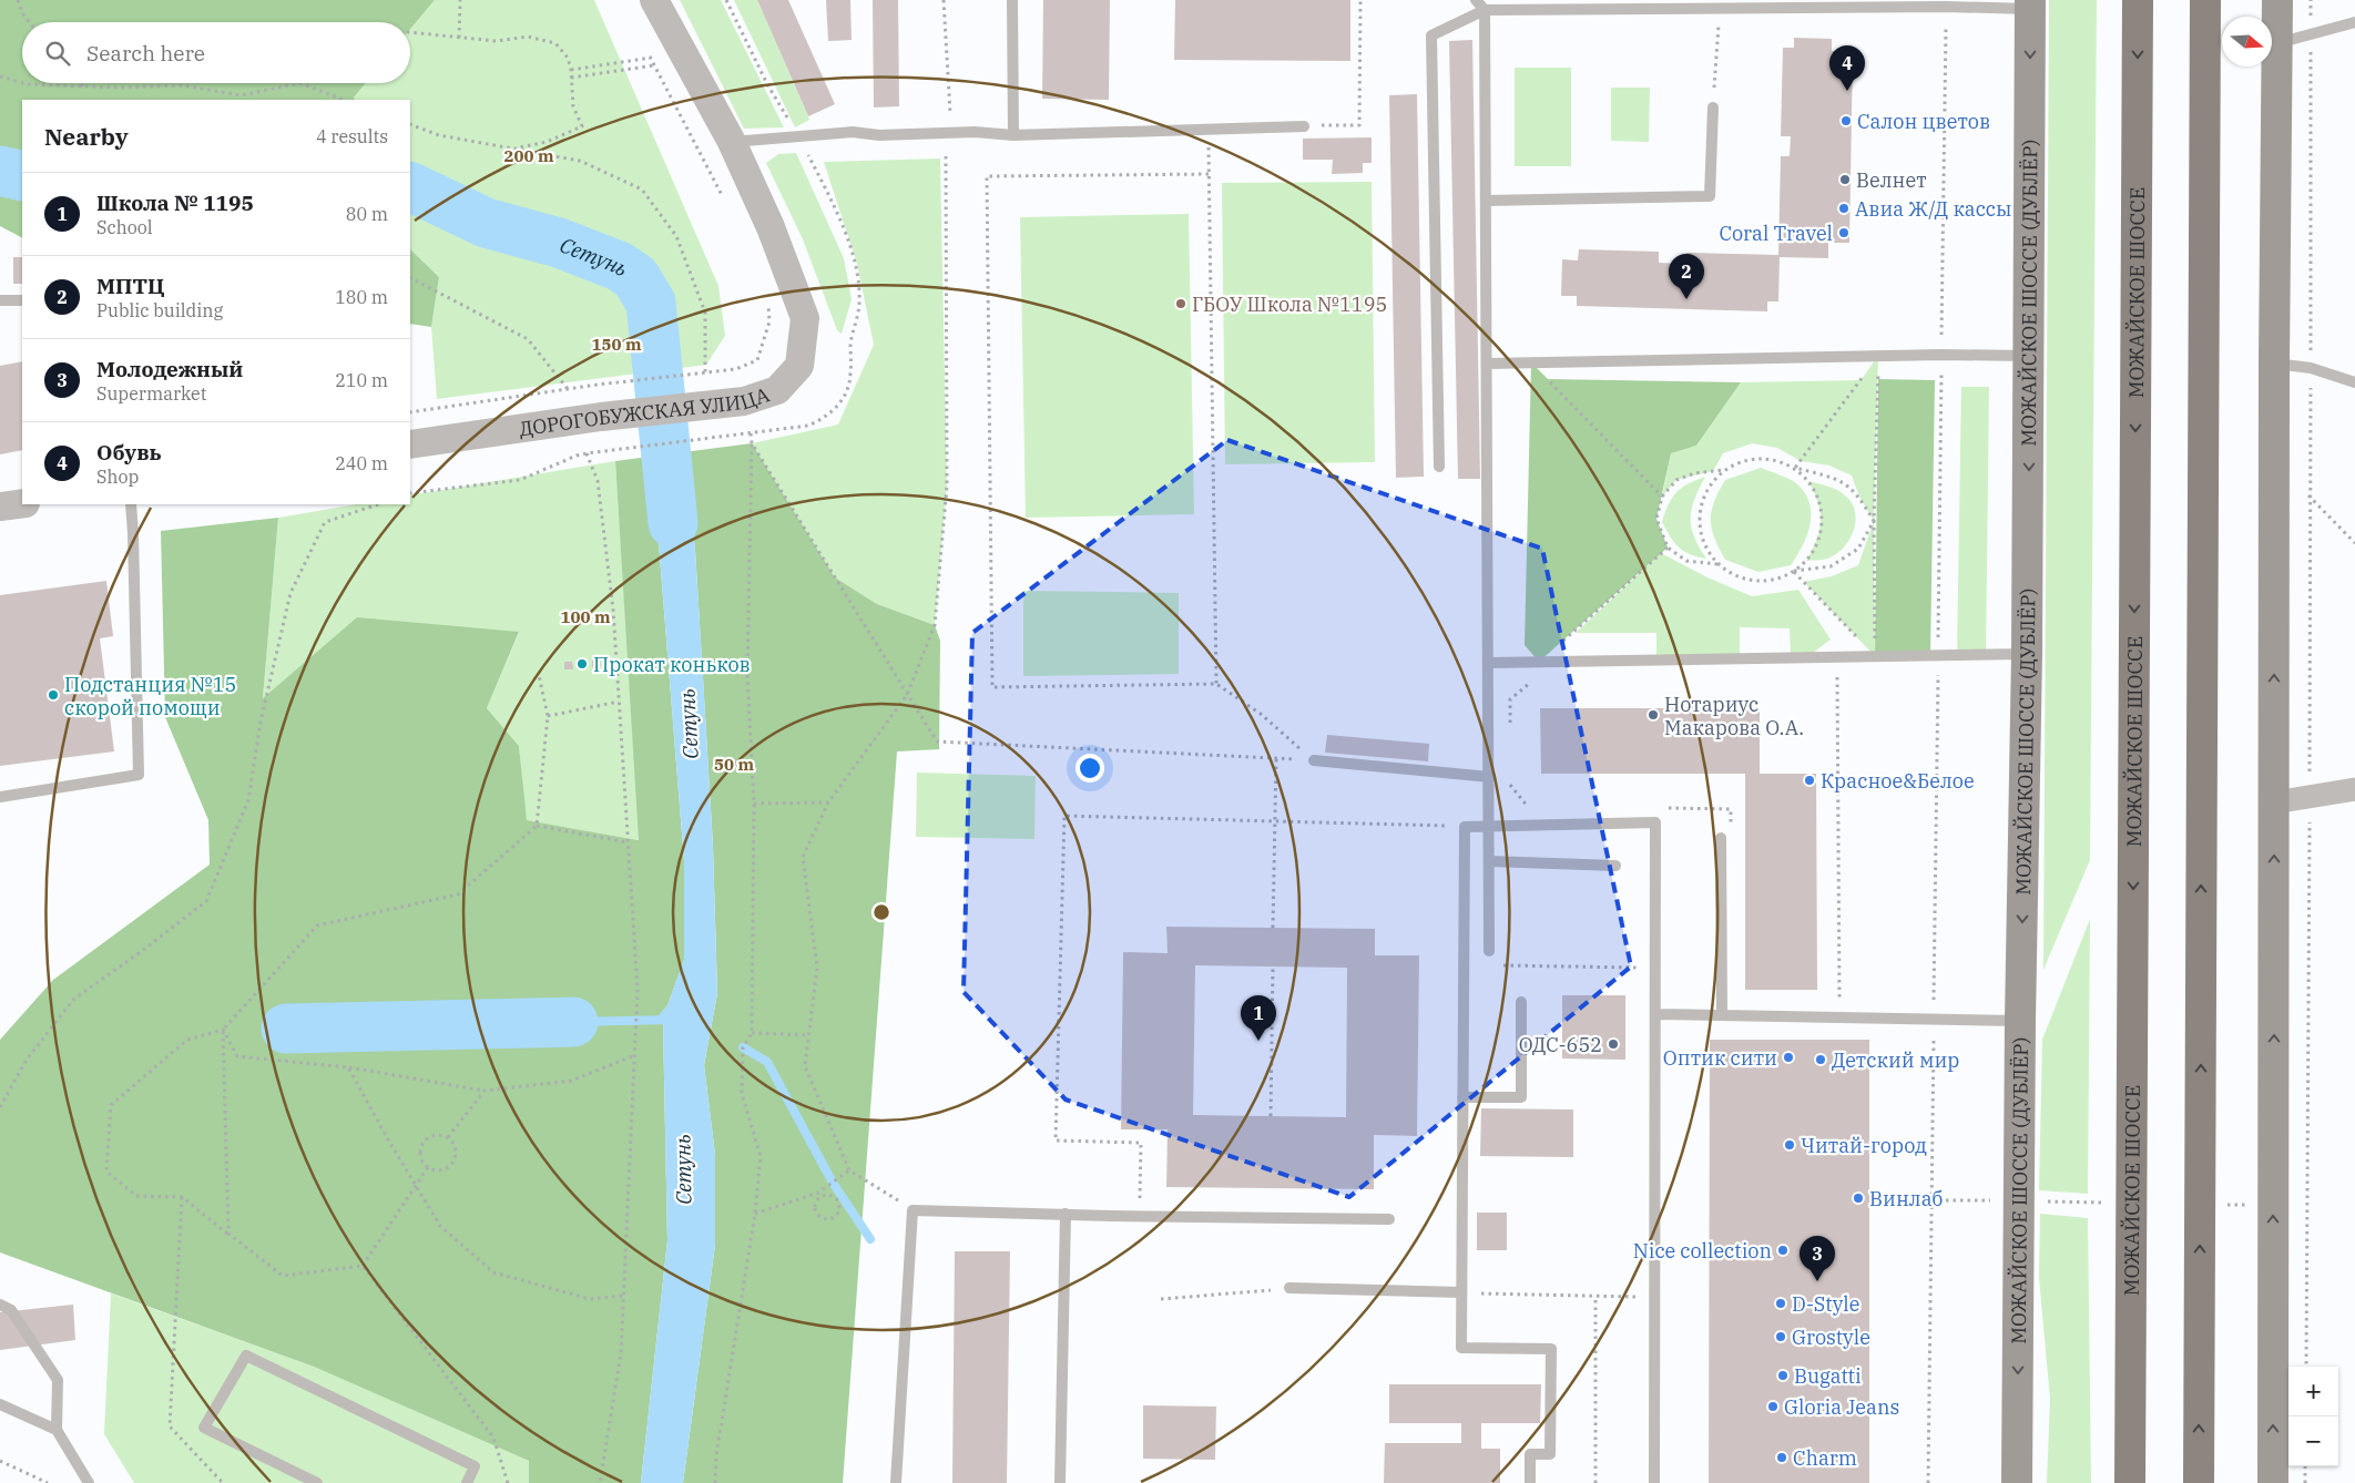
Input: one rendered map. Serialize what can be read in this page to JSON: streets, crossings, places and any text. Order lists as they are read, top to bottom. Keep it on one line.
{"streets":{"main road":["МОЖАЙСКОЕ ШОССЕ (ДУБЛЁР)","МОЖАЙСКОЕ ШОССЕ"],"street":["ДОРОГОБУЖСКАЯ УЛИЦА"]},"water":["Сетунь"],"places":["Салон цветов","Велнет","Авиа Ж/Д кассы","Coral Travel","ГБОУ Школа №1195","Прокат коньков","Подстанция №15 скорой помощи","Нотариус Макарова О.А.","Красное&Белое","ОДС-652","Оптик сити","Детский мир","Читай-город","Винлаб","Nice collection","D-Style","Grostyle","Bugatti","Gloria Jeans","Charm"],"north":"right","page":{"search":"Search here","pins":["4","2","1","3"],"heading":["Nearby","4 results"],"list":[{"mark":"1","name":"Школа № 1195","note":"School","value":"80 m"},{"mark":"2","name":"МПТЦ","note":"Public building","value":"180 m"},{"mark":"3","name":"Молодежный","note":"Supermarket","value":"210 m"},{"mark":"4","name":"Обувь","note":"Shop","value":"240 m"}],"map_buttons":["+","−"]},"rings":["200 m","150 m","100 m","50 m"]}
